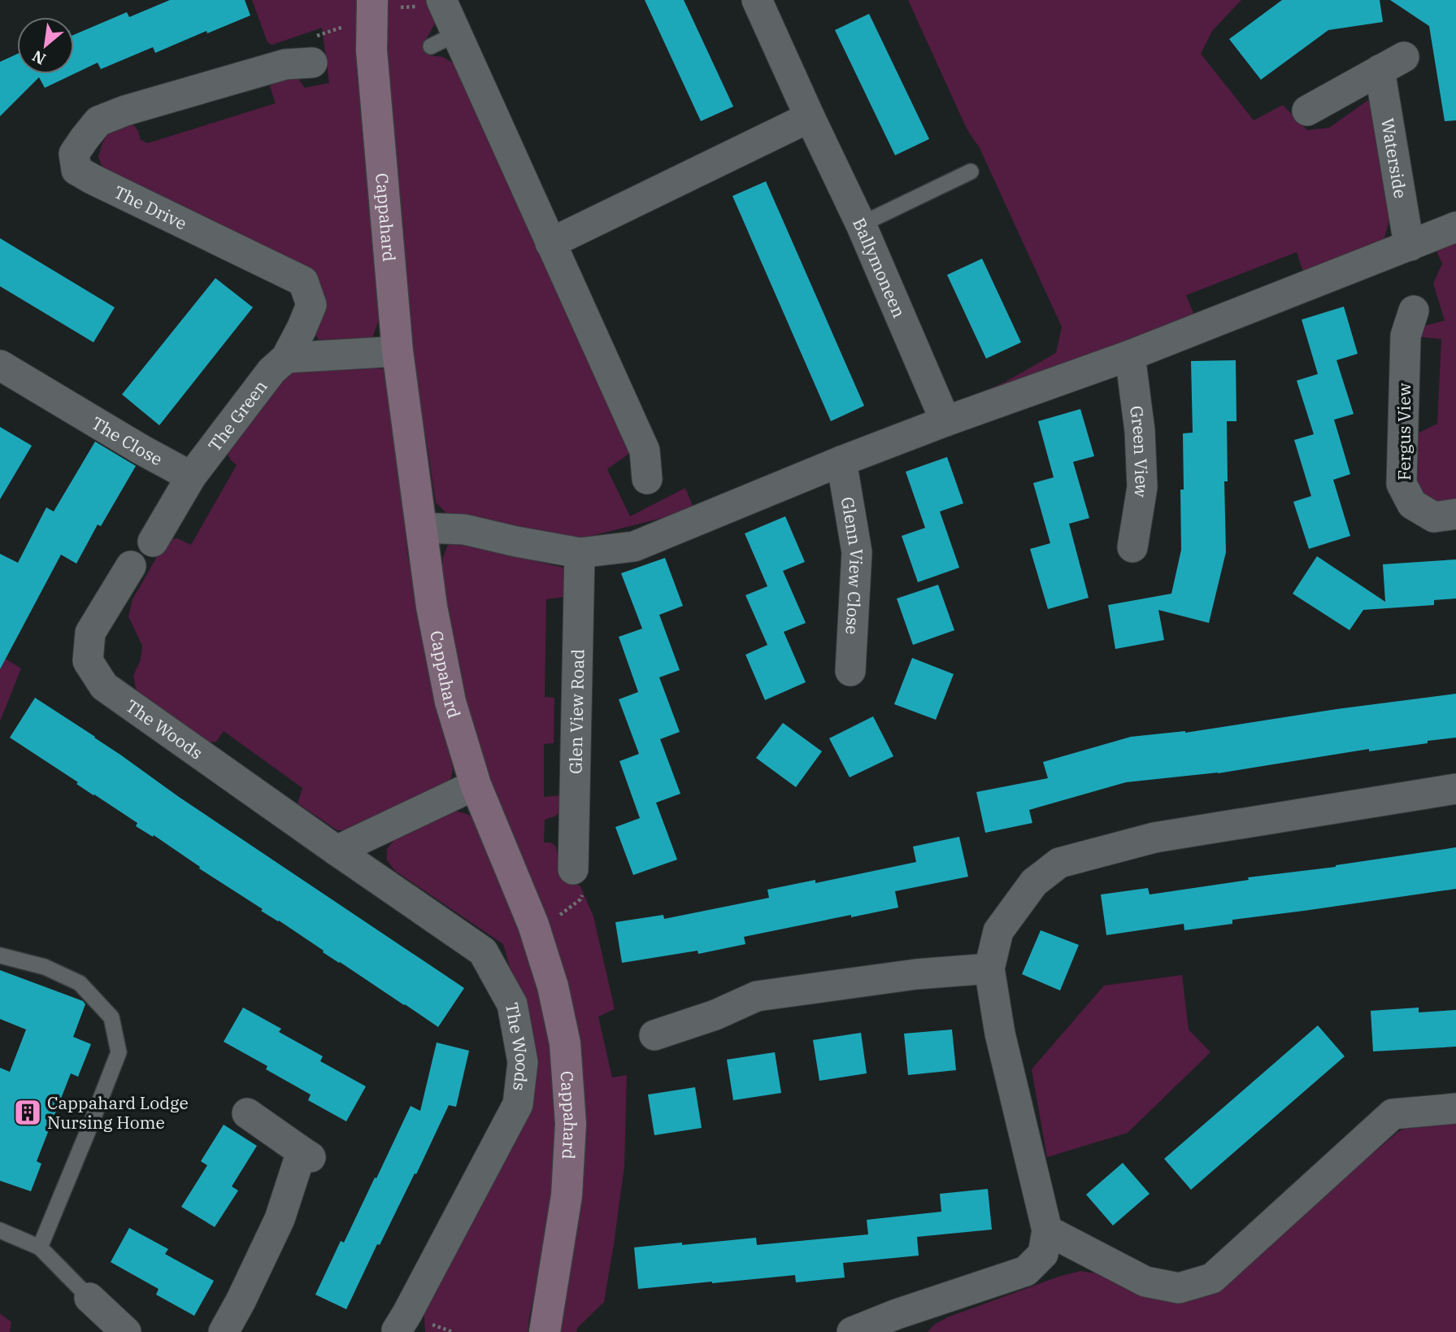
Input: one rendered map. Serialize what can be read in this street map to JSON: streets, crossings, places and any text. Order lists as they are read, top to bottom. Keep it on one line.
{"streets":{"main road":["Cappahard"],"street":["Waterside","The Drive","Ballymoneen","The Green","Fergus View","The Close","Green View","Glenn View Close","Glen View Road","The Woods"]},"crossings":[["The Drive","The Green"],["The Green","The Close"]],"places":{"building":["Cappahard Lodge Nursing Home"]},"north":"bottom left"}
